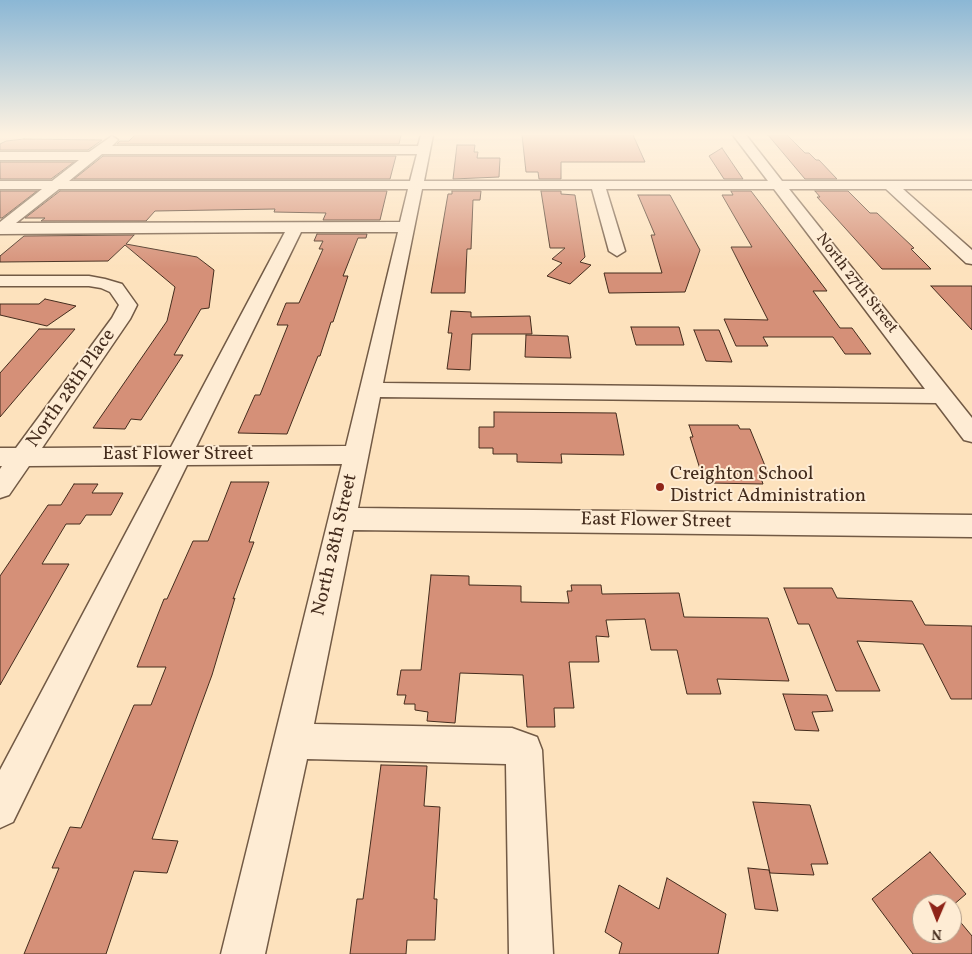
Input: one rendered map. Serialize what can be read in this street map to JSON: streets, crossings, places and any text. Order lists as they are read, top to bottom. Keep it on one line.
{"streets":{"street":["North 27th Street","North 28th Place","East Flower Street","North 28th Street"]},"crossings":[["North 28th Place","East Flower Street"],["East Flower Street","North 28th Street"]],"places":["Creighton School District Administration"],"north":"bottom"}
